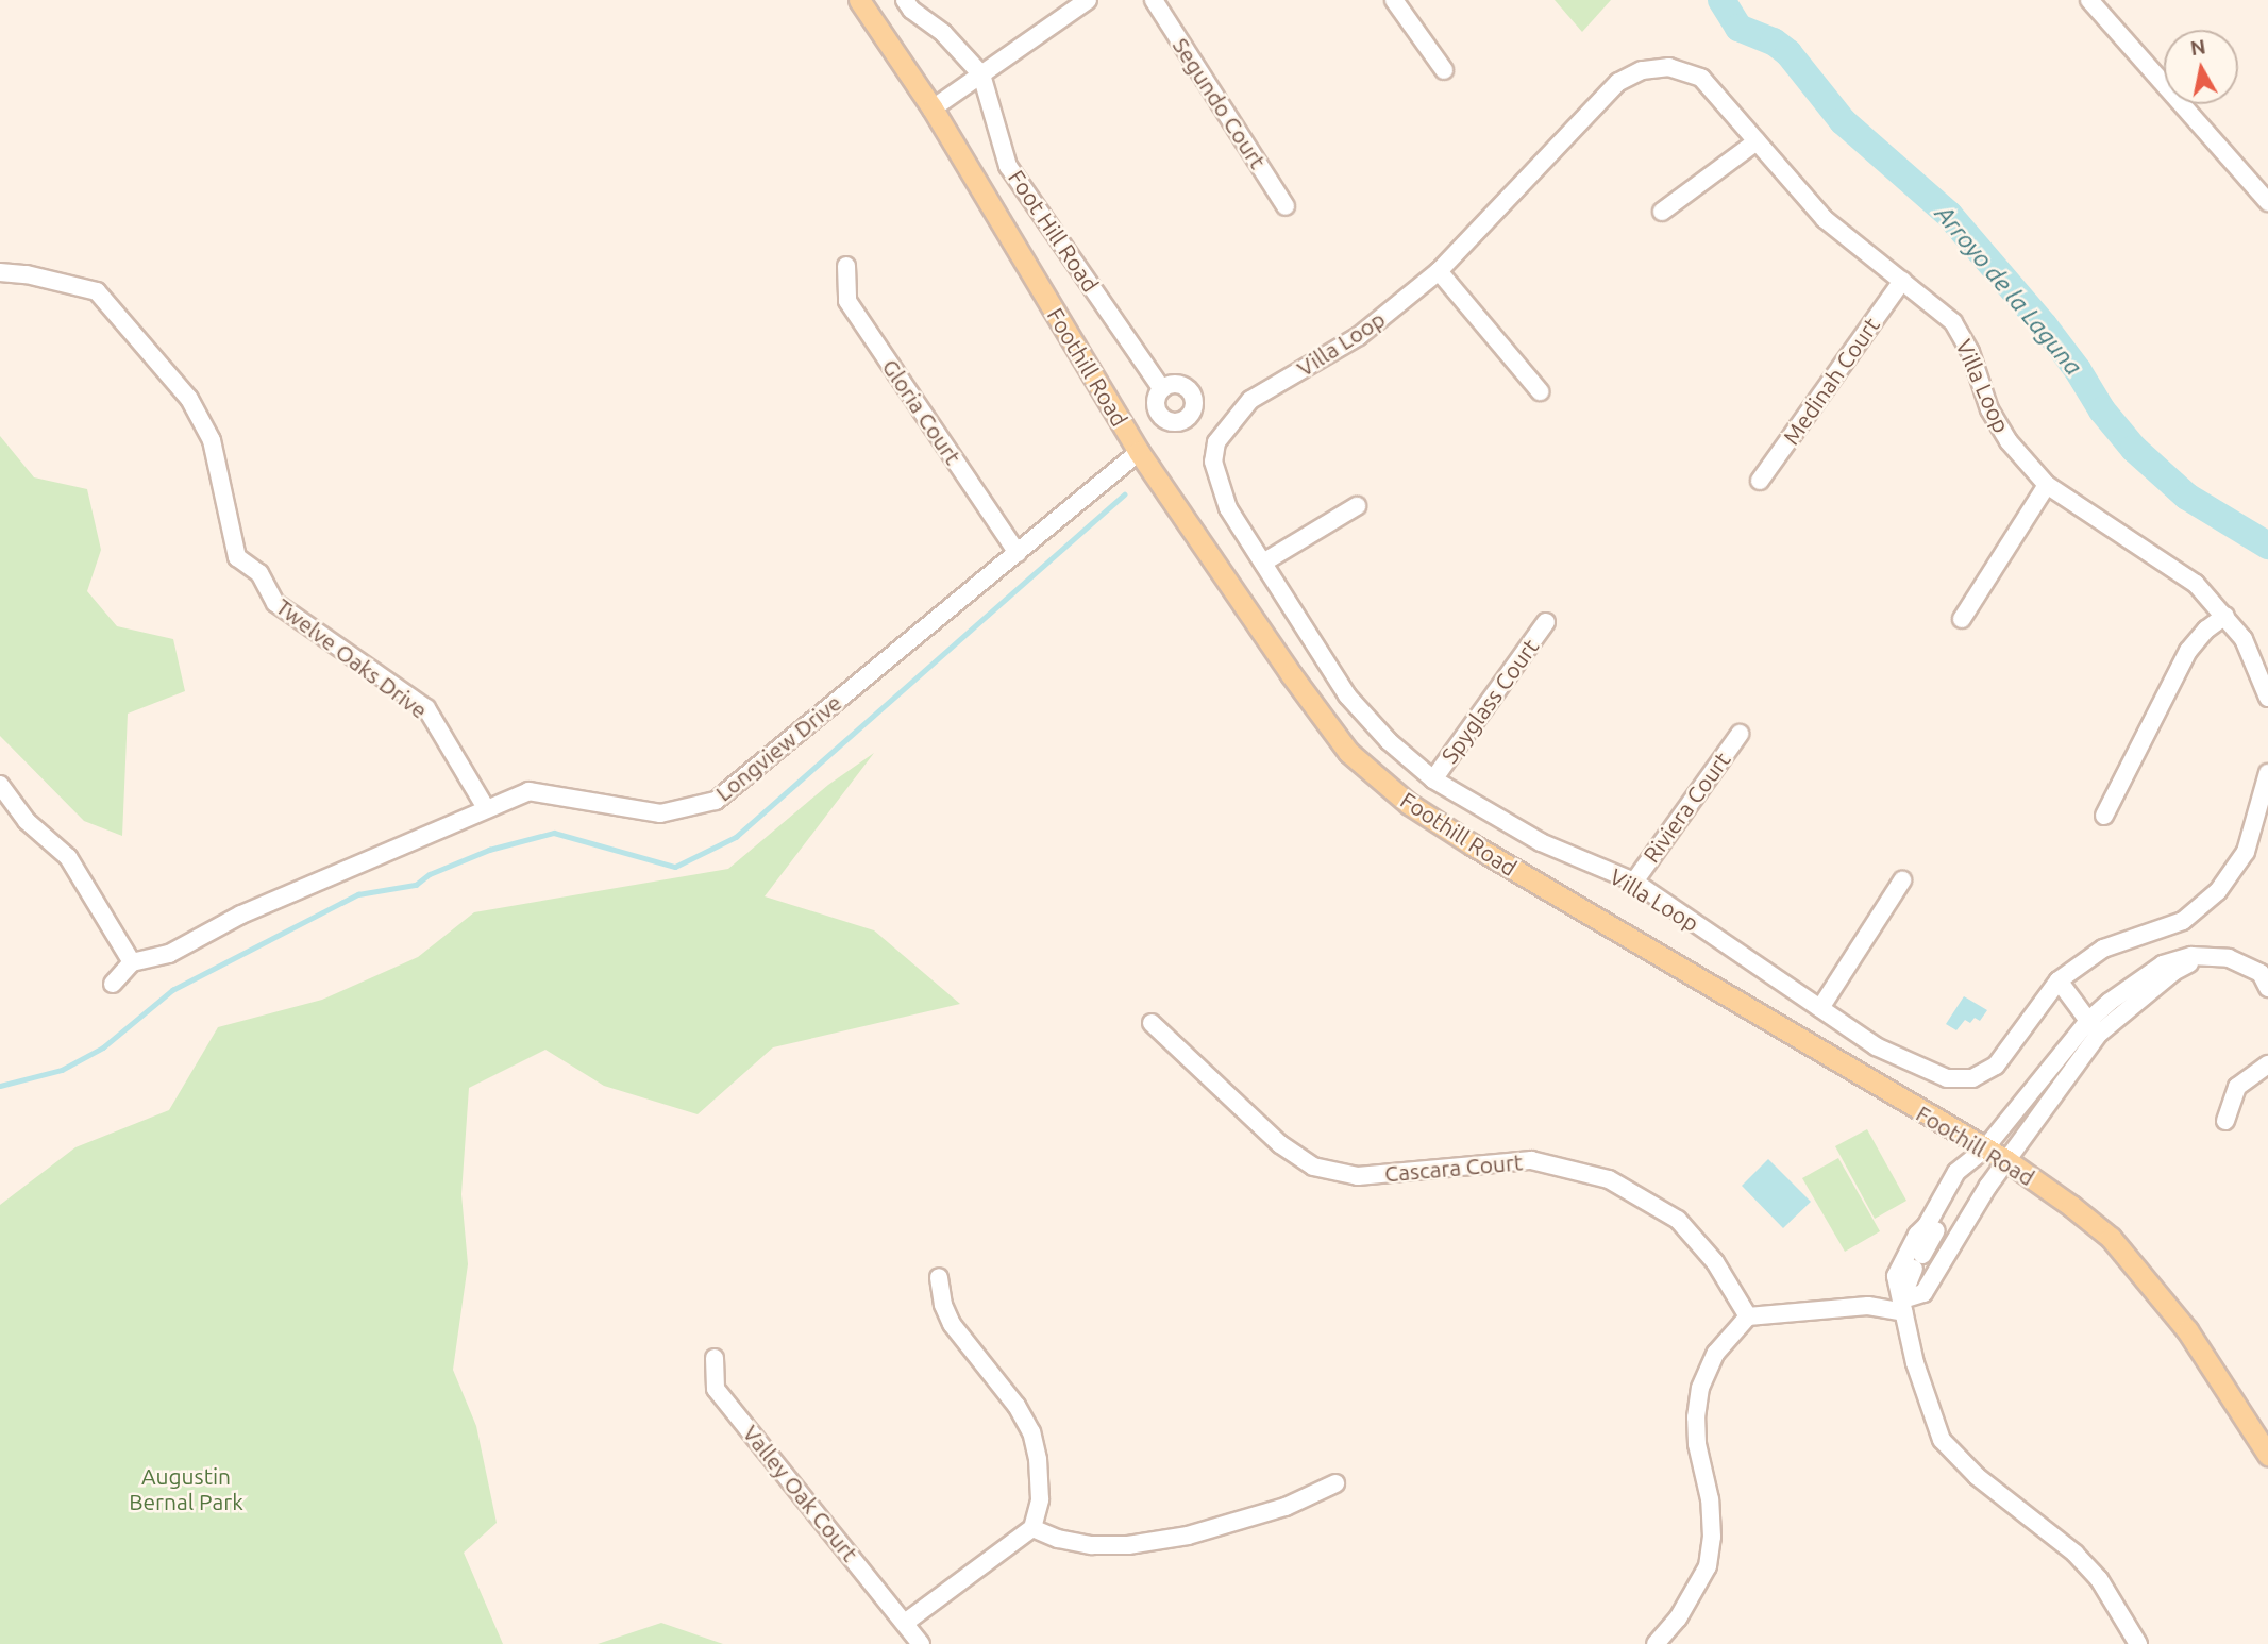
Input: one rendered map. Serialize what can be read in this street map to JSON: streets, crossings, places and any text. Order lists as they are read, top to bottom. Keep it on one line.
{"streets":{"main road":["Foothill Road"],"street":["Segundo Court","Foot Hill Road","Villa Loop","Medinah Court","Gloria Court","Twelve Oaks Drive","Spyglass Court","Longview Drive","Riviera Court","Cascara Court","Valley Oak Court"]},"crossings":[["Villa Loop","Medinah Court"],["Villa Loop","Spyglass Court"],["Villa Loop","Riviera Court"],["Foothill Road","Longview Drive"],["Gloria Court","Longview Drive"],["Twelve Oaks Drive","Longview Drive"]],"water":["Arroyo de la Laguna"],"parks":["Augustin Bernal Park"],"north":"top"}
